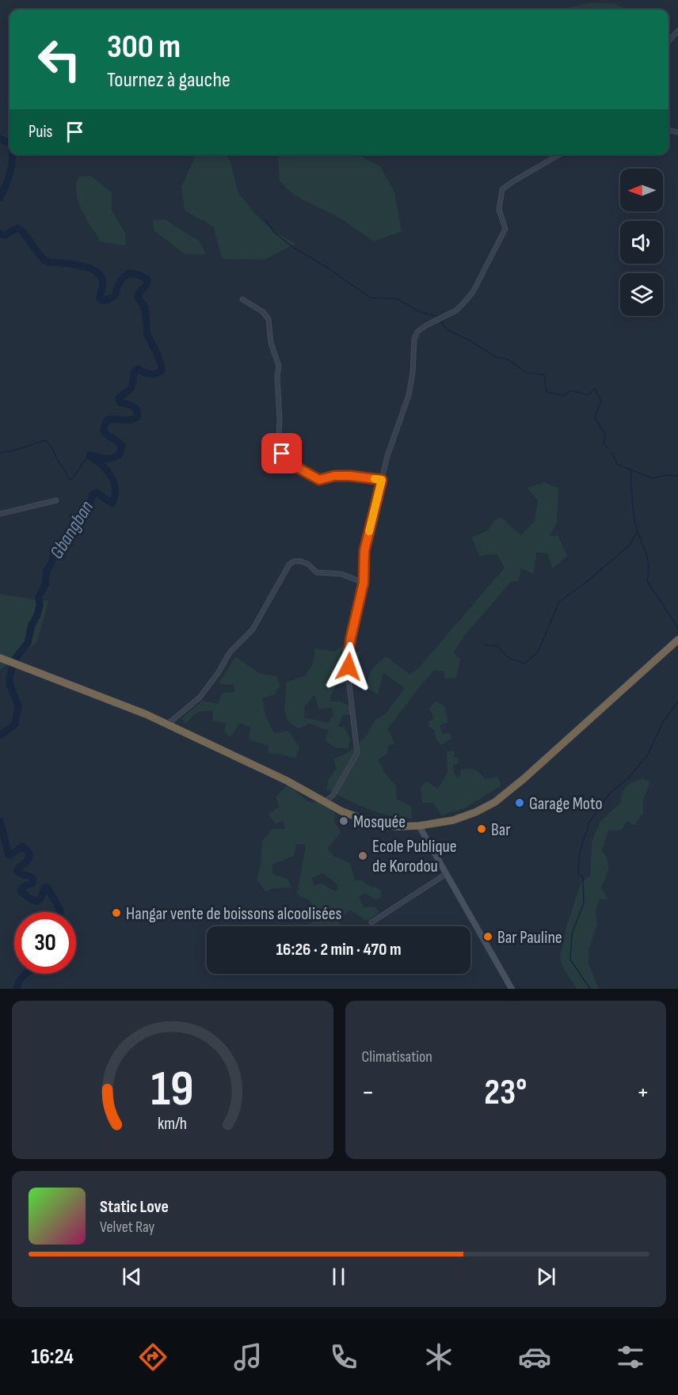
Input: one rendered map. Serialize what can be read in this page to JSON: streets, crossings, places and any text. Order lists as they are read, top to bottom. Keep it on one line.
{"water":["Gbangban"],"places":["Garage Moto","Mosquée","Bar","Ecole Publique de Korodou","Hangar vente de boissons alcoolisées","Bar Pauline"],"north":"left","page":{"turn":["300 m","Tournez à gauche"],"then":"Puis","limit":"30","trip":"16:26 · 2 min · 470 m","tile":"Climatisation","heat":["−","23°","+"],"song":["Static Love","Velvet Ray"],"tabs":"16:24","gauge":["19","km/h"]}}
